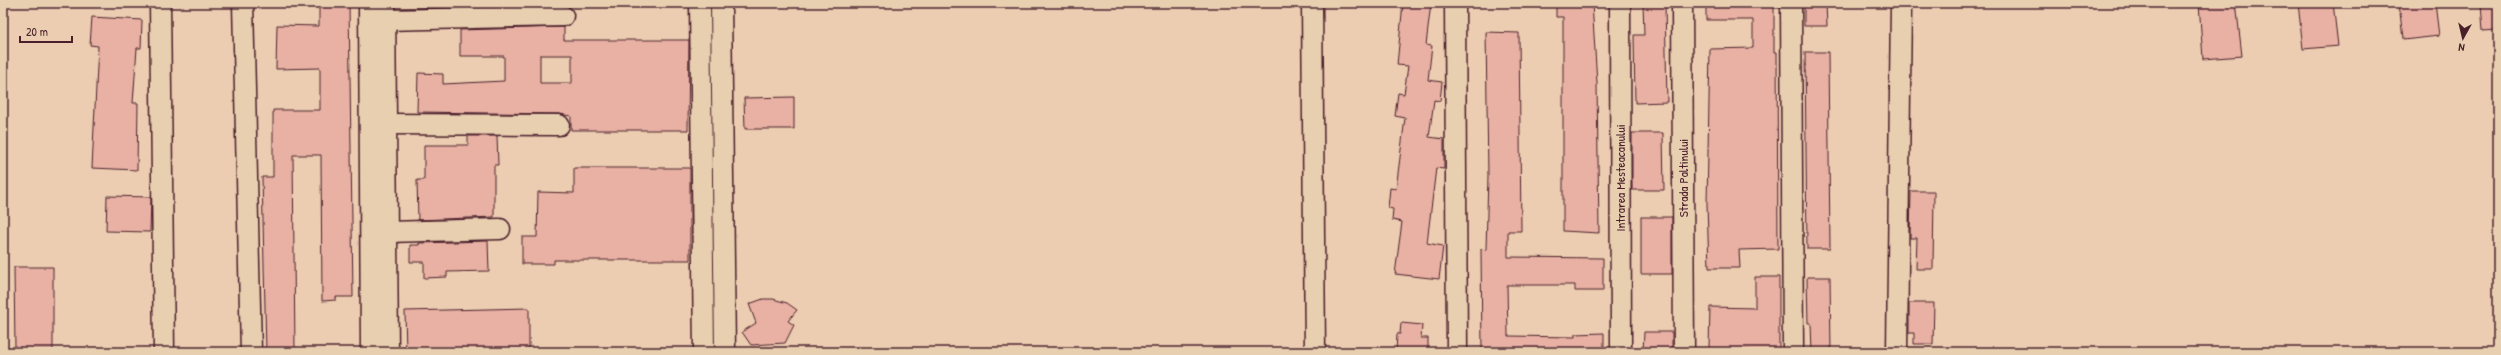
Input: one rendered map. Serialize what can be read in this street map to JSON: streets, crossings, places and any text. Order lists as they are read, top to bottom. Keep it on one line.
{"streets":{"street":["Intrarea Mesteacanului","Strada Paltinului"]},"scale_bar":"20 m","north":"bottom"}
